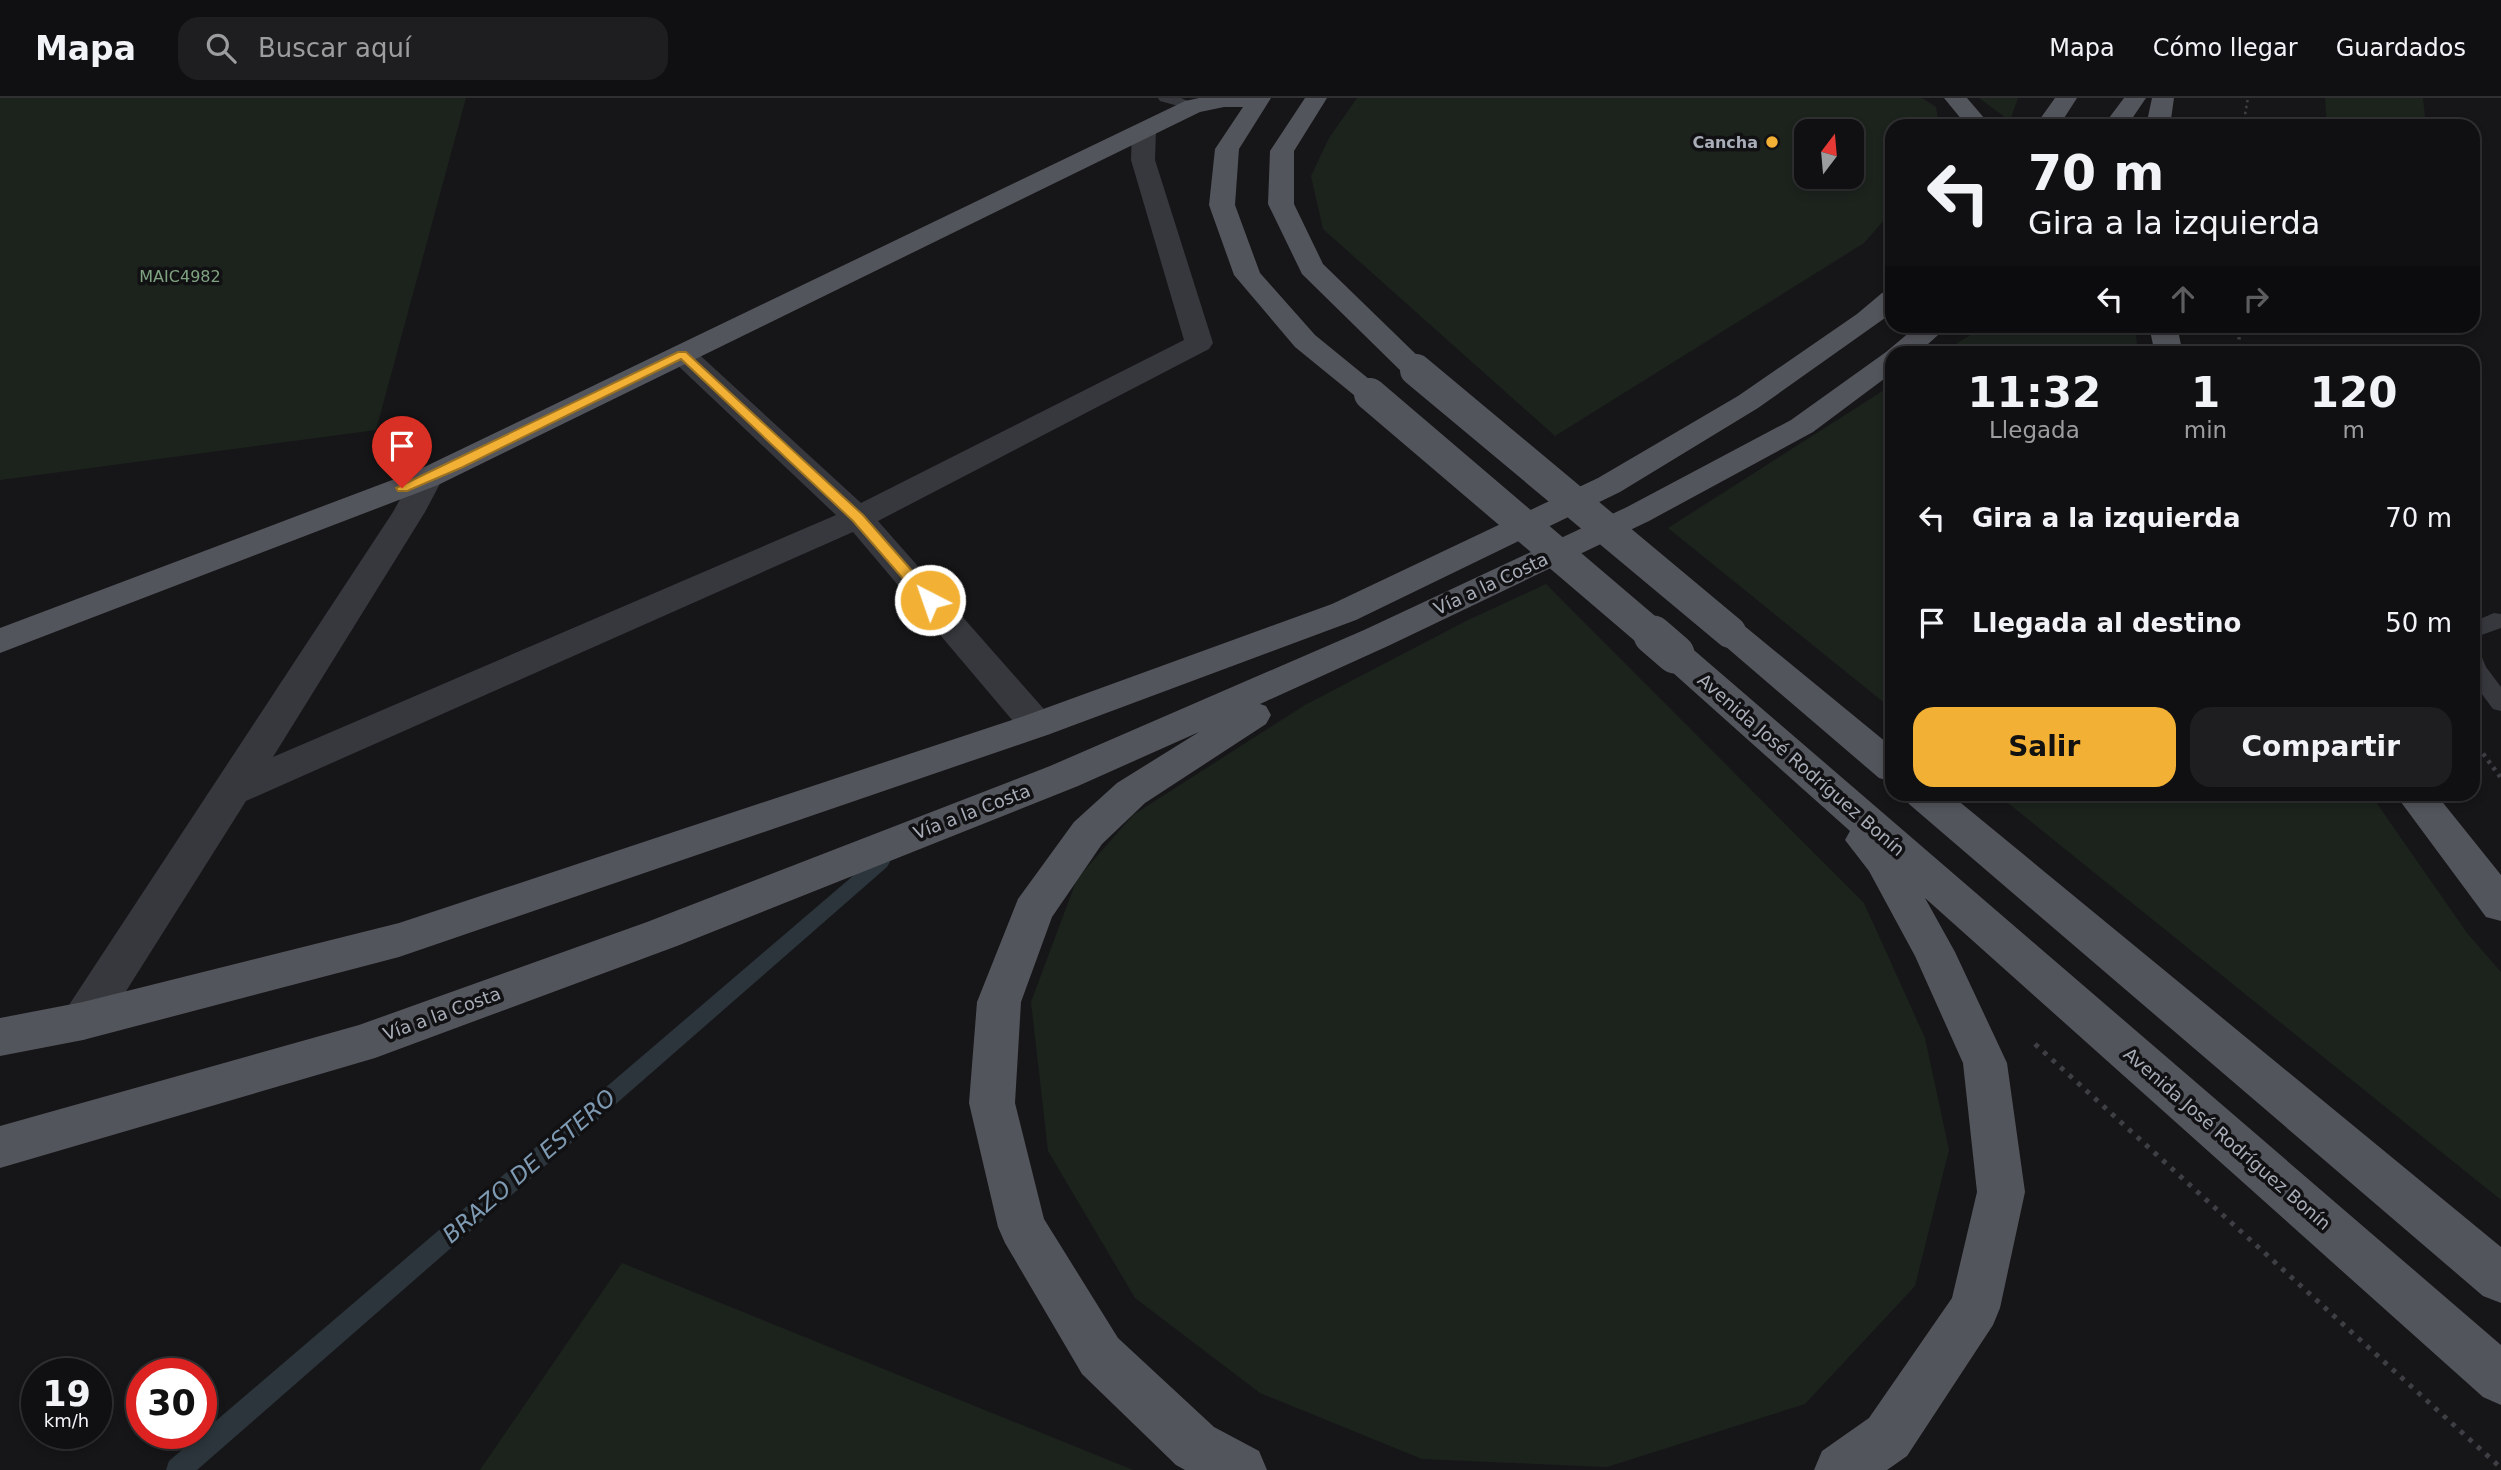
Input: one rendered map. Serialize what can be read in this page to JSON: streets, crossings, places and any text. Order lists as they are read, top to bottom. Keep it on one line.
{"streets":{"main road":["Vía a la Costa","Avenida José Rodríguez Bonín"]},"water":["BRAZO DE ESTERO"],"parks":["MAIC4982"],"places":["Cancha"],"north":"top","page":{"header":"Mapa","search":"Buscar aquí","nav":["Mapa","Cómo llegar","Guardados"],"turn":["70 m","Gira a la izquierda"],"eta":["11:32","Llegada","1","min","120","m"],"list":[{"name":"Gira a la izquierda","value":"70 m"},{"name":"Llegada al destino","value":"50 m"}],"buttons":["Salir","Compartir"],"speed":"19 km/h","limit":"30"}}
